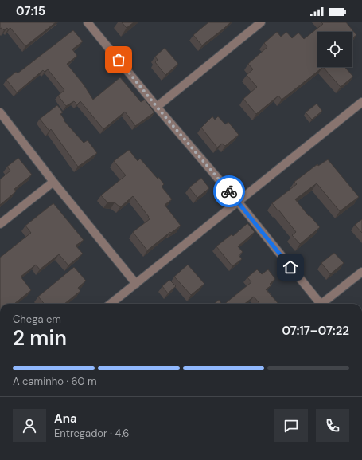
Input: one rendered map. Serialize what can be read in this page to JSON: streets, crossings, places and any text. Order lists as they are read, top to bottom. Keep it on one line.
{"page":{"status":"07:15","heading":["2 min","Chega em","07:17–07:22"],"panel":["Ana","Entregador · 4.6"],"bar":"A caminho · 60 m"}}
